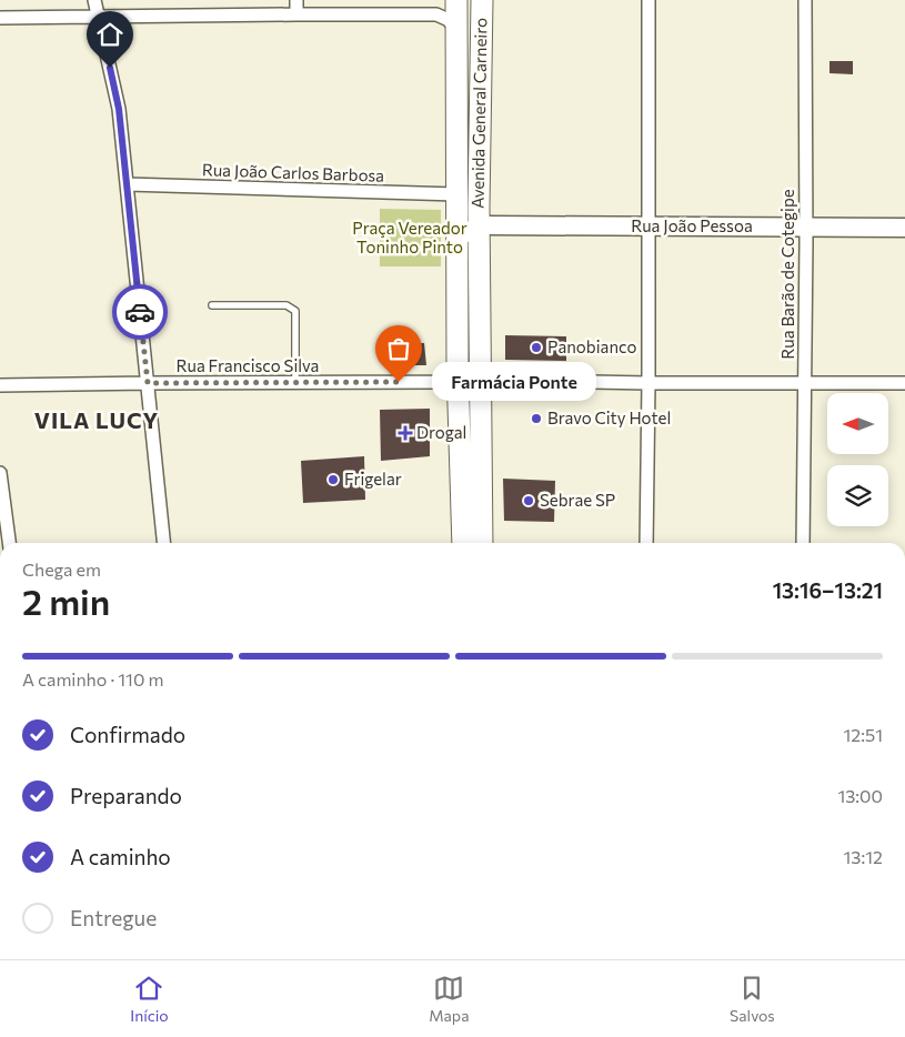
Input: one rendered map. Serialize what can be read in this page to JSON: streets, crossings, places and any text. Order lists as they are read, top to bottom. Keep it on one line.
{"streets":{"main road":["Avenida General Carneiro","Rua João Pessoa"],"street":["Rua João Carlos Barbosa","Rua Barão de Cotegipe","Rua Francisco Silva"]},"crossings":[["Avenida General Carneiro","Rua João Carlos Barbosa"],["Avenida General Carneiro","Rua João Pessoa"],["Avenida General Carneiro","Rua Francisco Silva"],["Rua João Pessoa","Rua Barão de Cotegipe"]],"districts":["VILA LUCY"],"parks":["Praça Vereador Toninho Pinto"],"places":{"other":["Panobianco","Farmácia Ponte","Bravo City Hotel","Frigelar","Sebrae SP"],"health":["Drogal"]},"north":"left","page":{"bubble":"Farmácia Ponte","heading":["2 min","Chega em","13:16–13:21"],"bar":"A caminho · 110 m","list":[["Confirmado","12:51"],["Preparando","13:00"],["A caminho","13:12"],"Entregue"],"tabs":["Início","Mapa","Salvos"]}}
